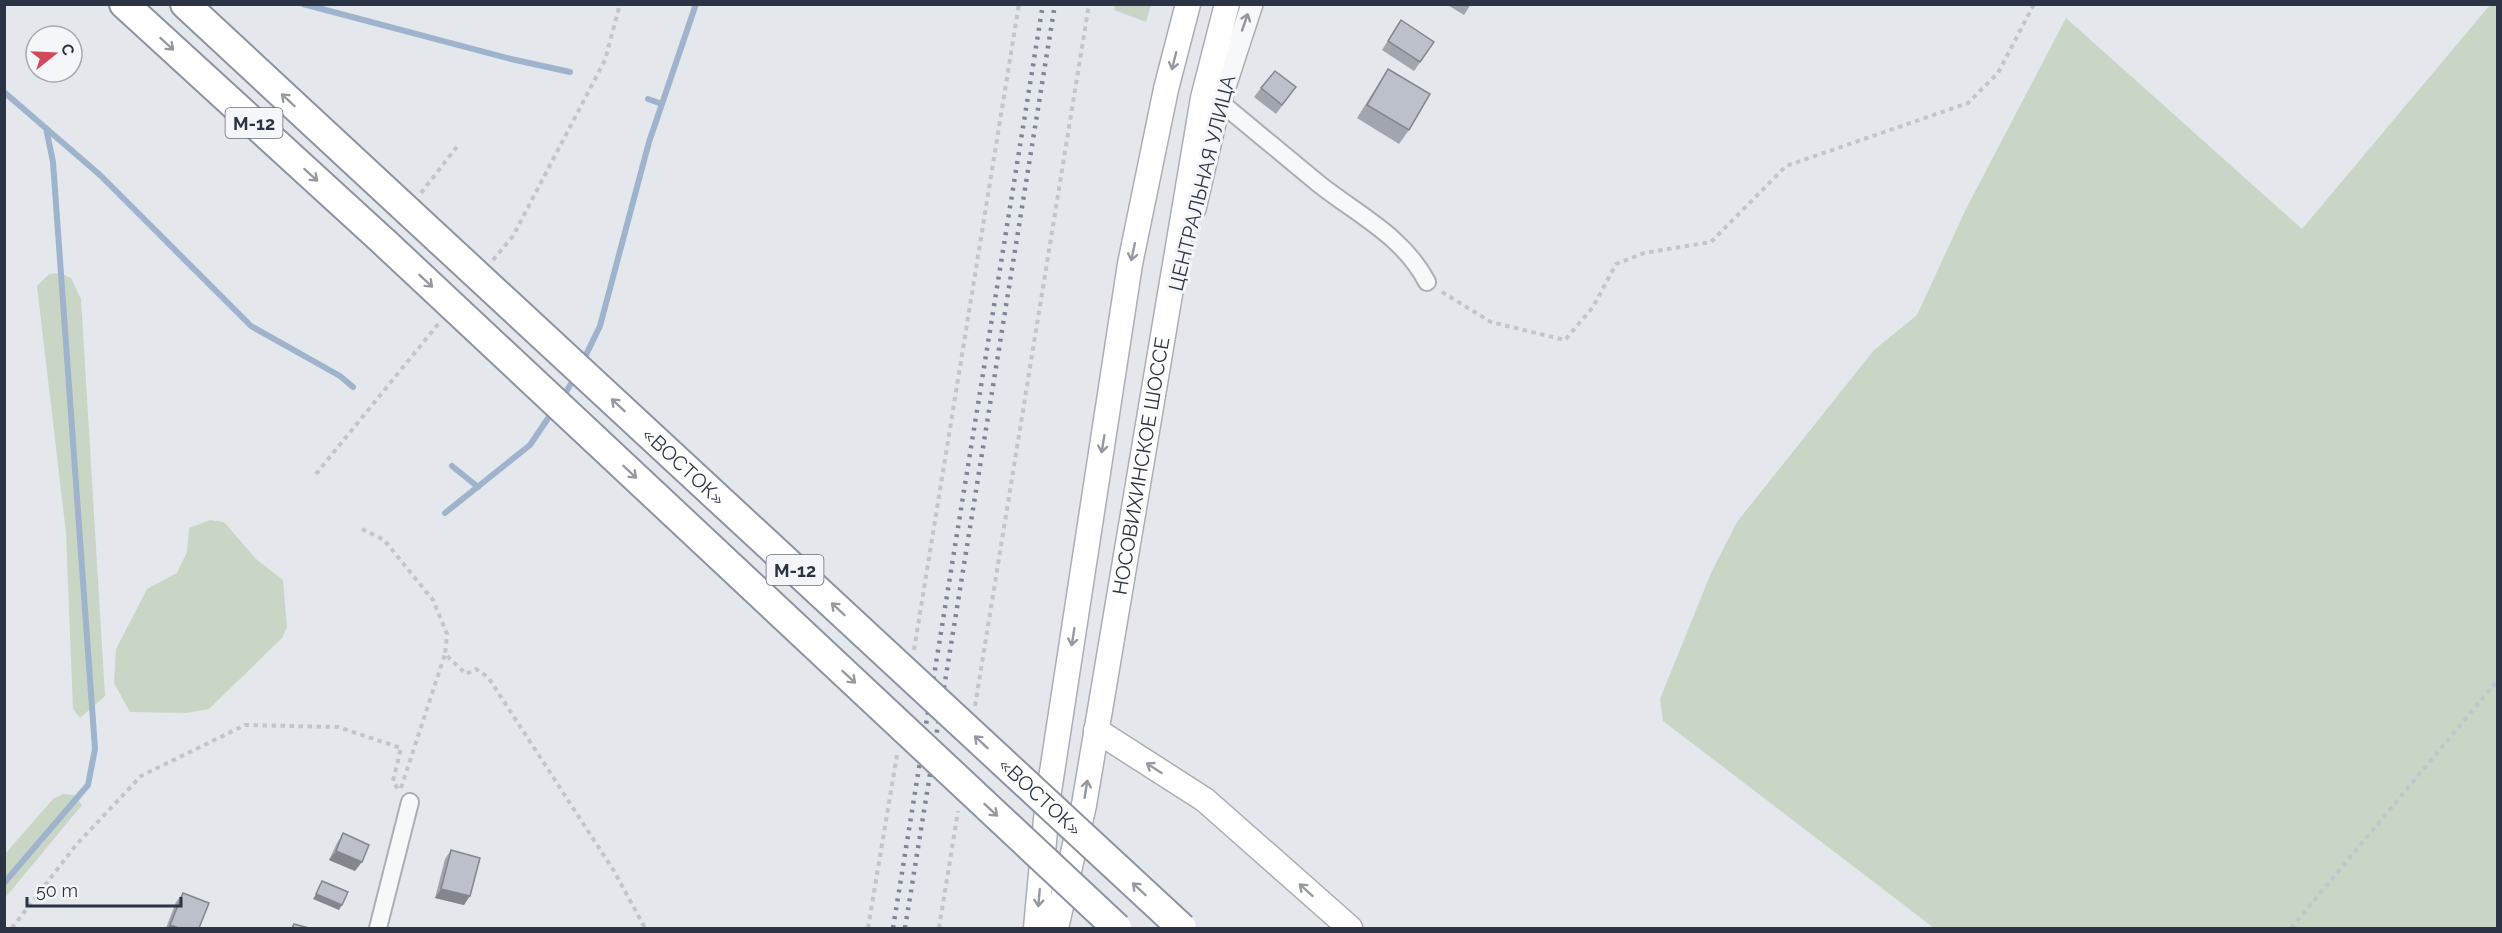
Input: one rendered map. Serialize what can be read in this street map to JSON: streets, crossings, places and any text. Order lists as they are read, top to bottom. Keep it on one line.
{"streets":{"highway":["М-12","«ВОСТОК»"],"main road":["НОСОВИХИНСКОЕ ШОССЕ"],"street":["ЦЕНТРАЛЬНАЯ УЛИЦА"]},"crossings":[["ЦЕНТРАЛЬНАЯ УЛИЦА","НОСОВИХИНСКОЕ ШОССЕ"]],"scale_bar":"50 m","north":"right"}
